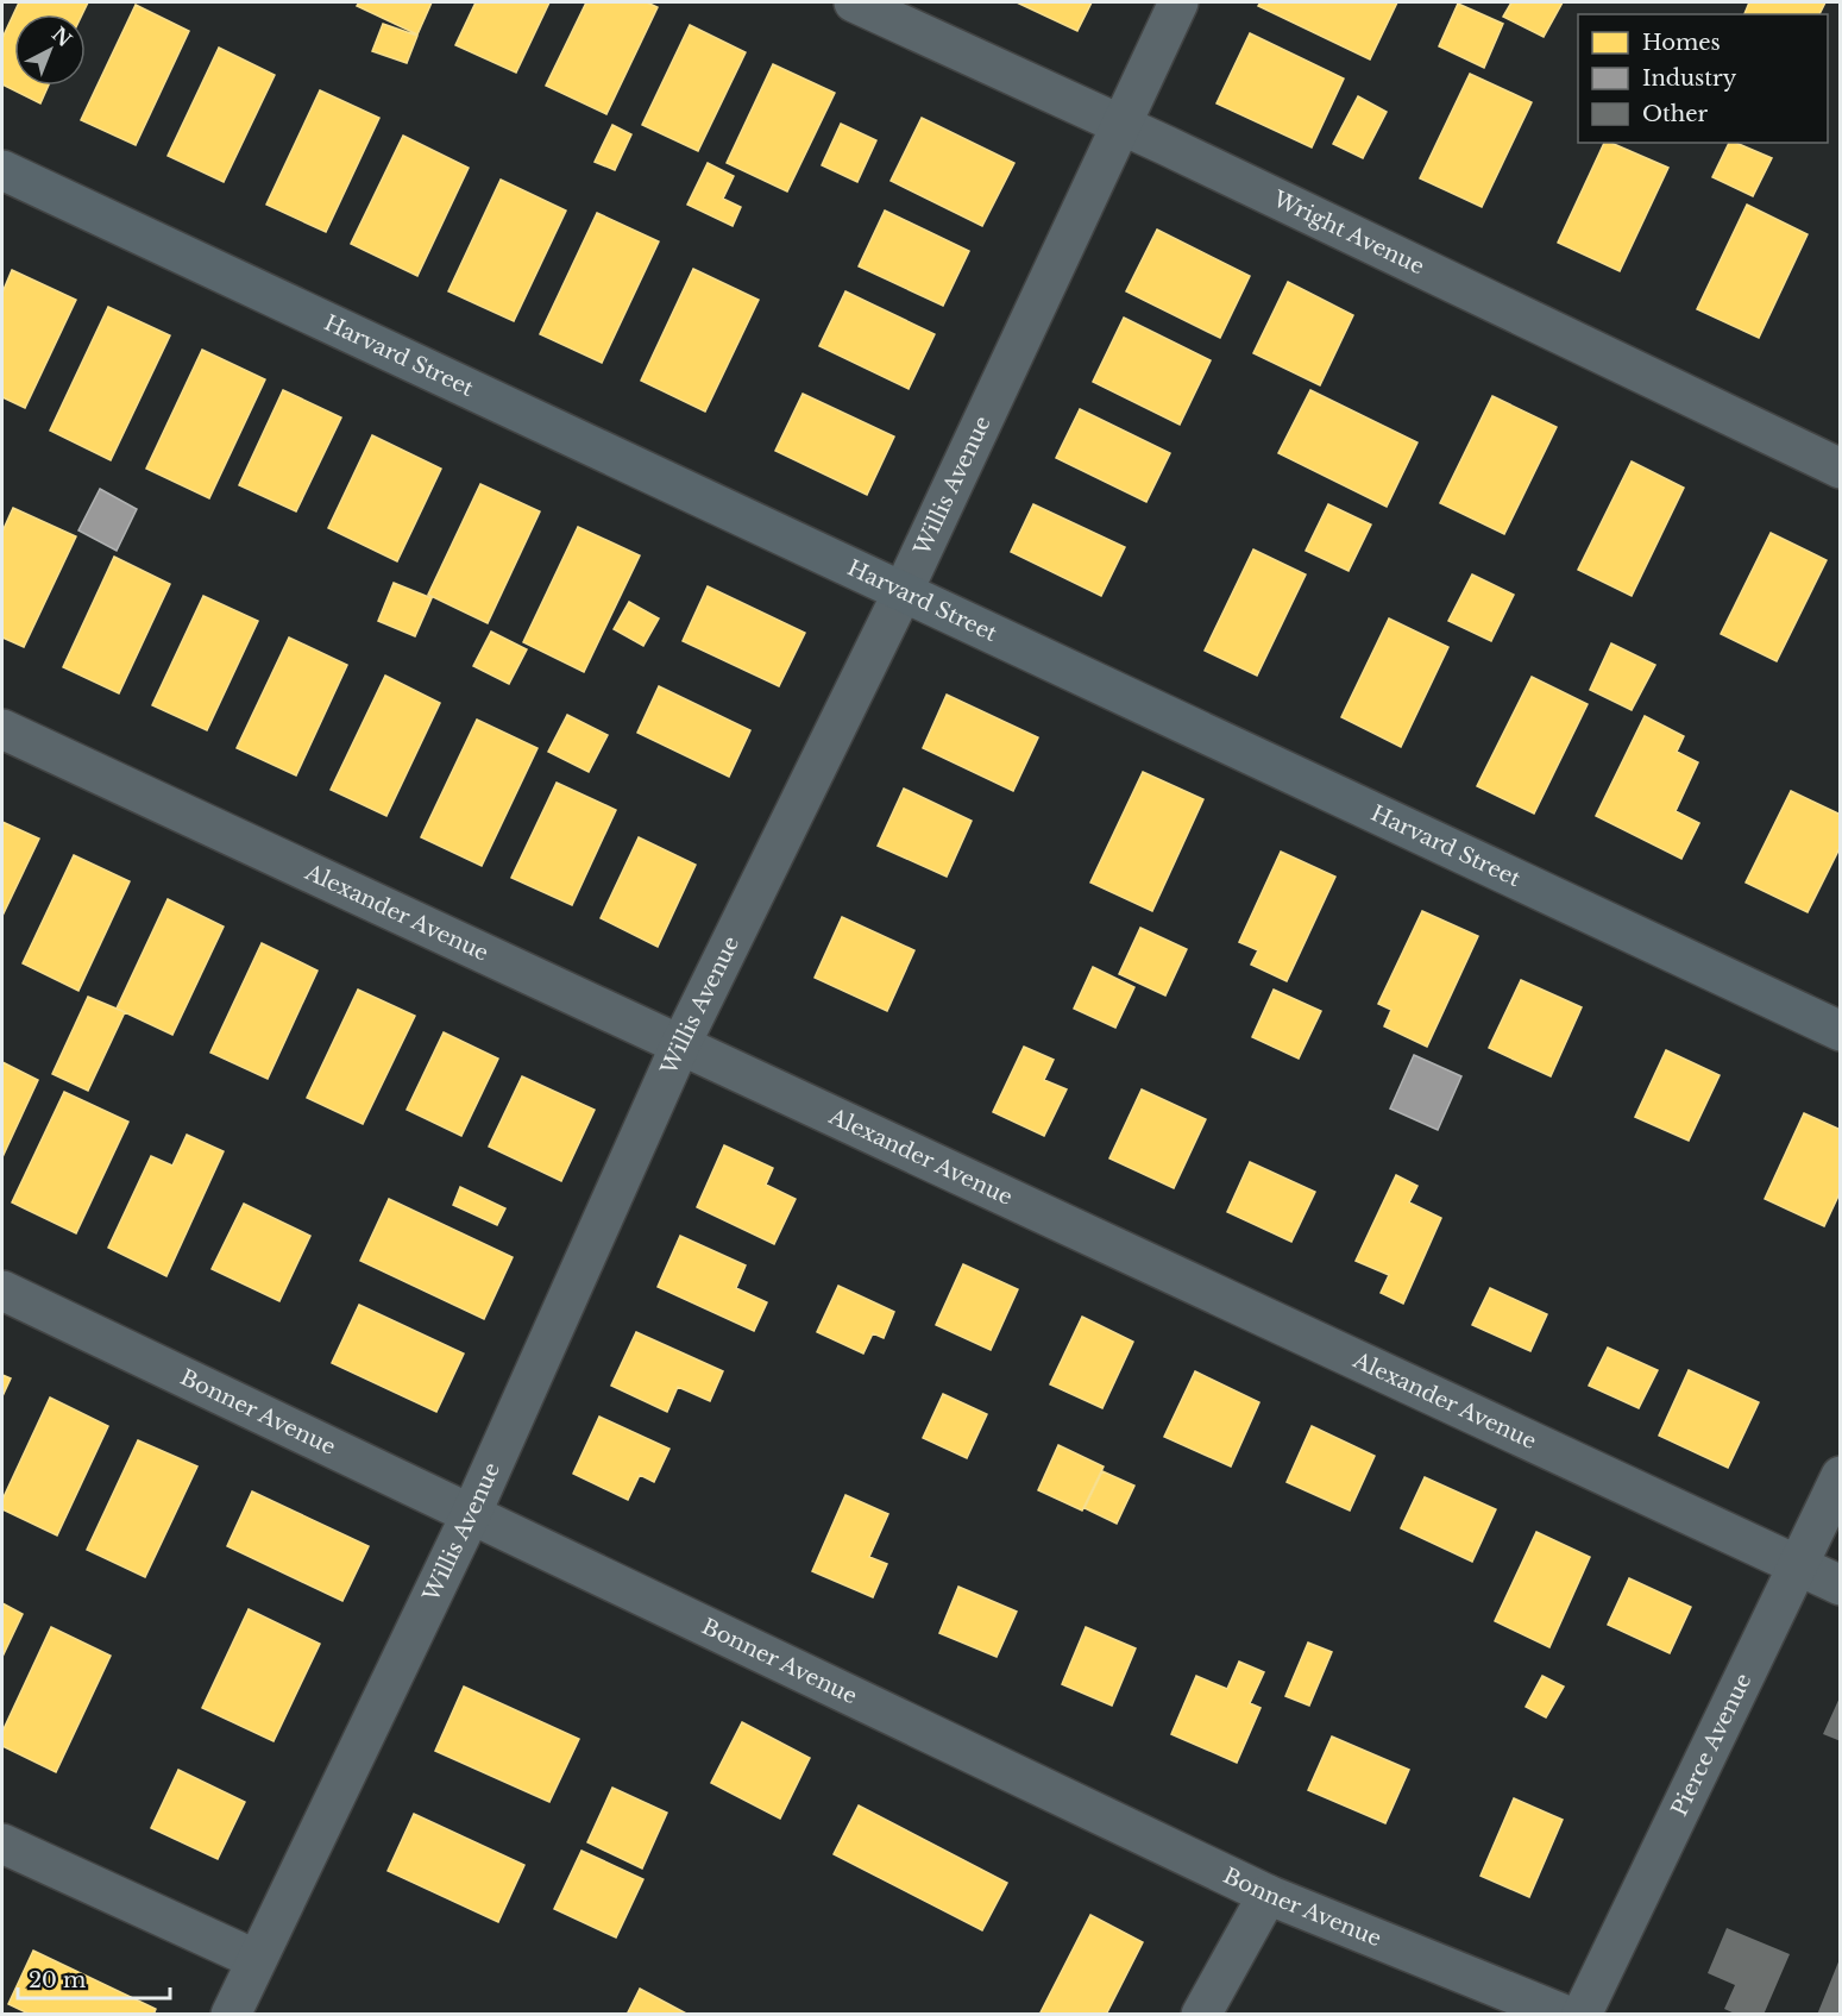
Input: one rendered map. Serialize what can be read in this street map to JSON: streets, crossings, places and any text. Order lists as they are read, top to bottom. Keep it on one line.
{"streets":{"main road":["Harvard Street"],"street":["Wright Avenue","Willis Avenue","Alexander Avenue","Bonner Avenue","Pierce Avenue"]},"crossings":[["Wright Avenue","Willis Avenue"],["Harvard Street","Willis Avenue"],["Willis Avenue","Alexander Avenue"],["Willis Avenue","Bonner Avenue"],["Alexander Avenue","Pierce Avenue"]],"legend":["Homes","Industry","Other"],"scale_bar":"20 m","north":"top right"}
